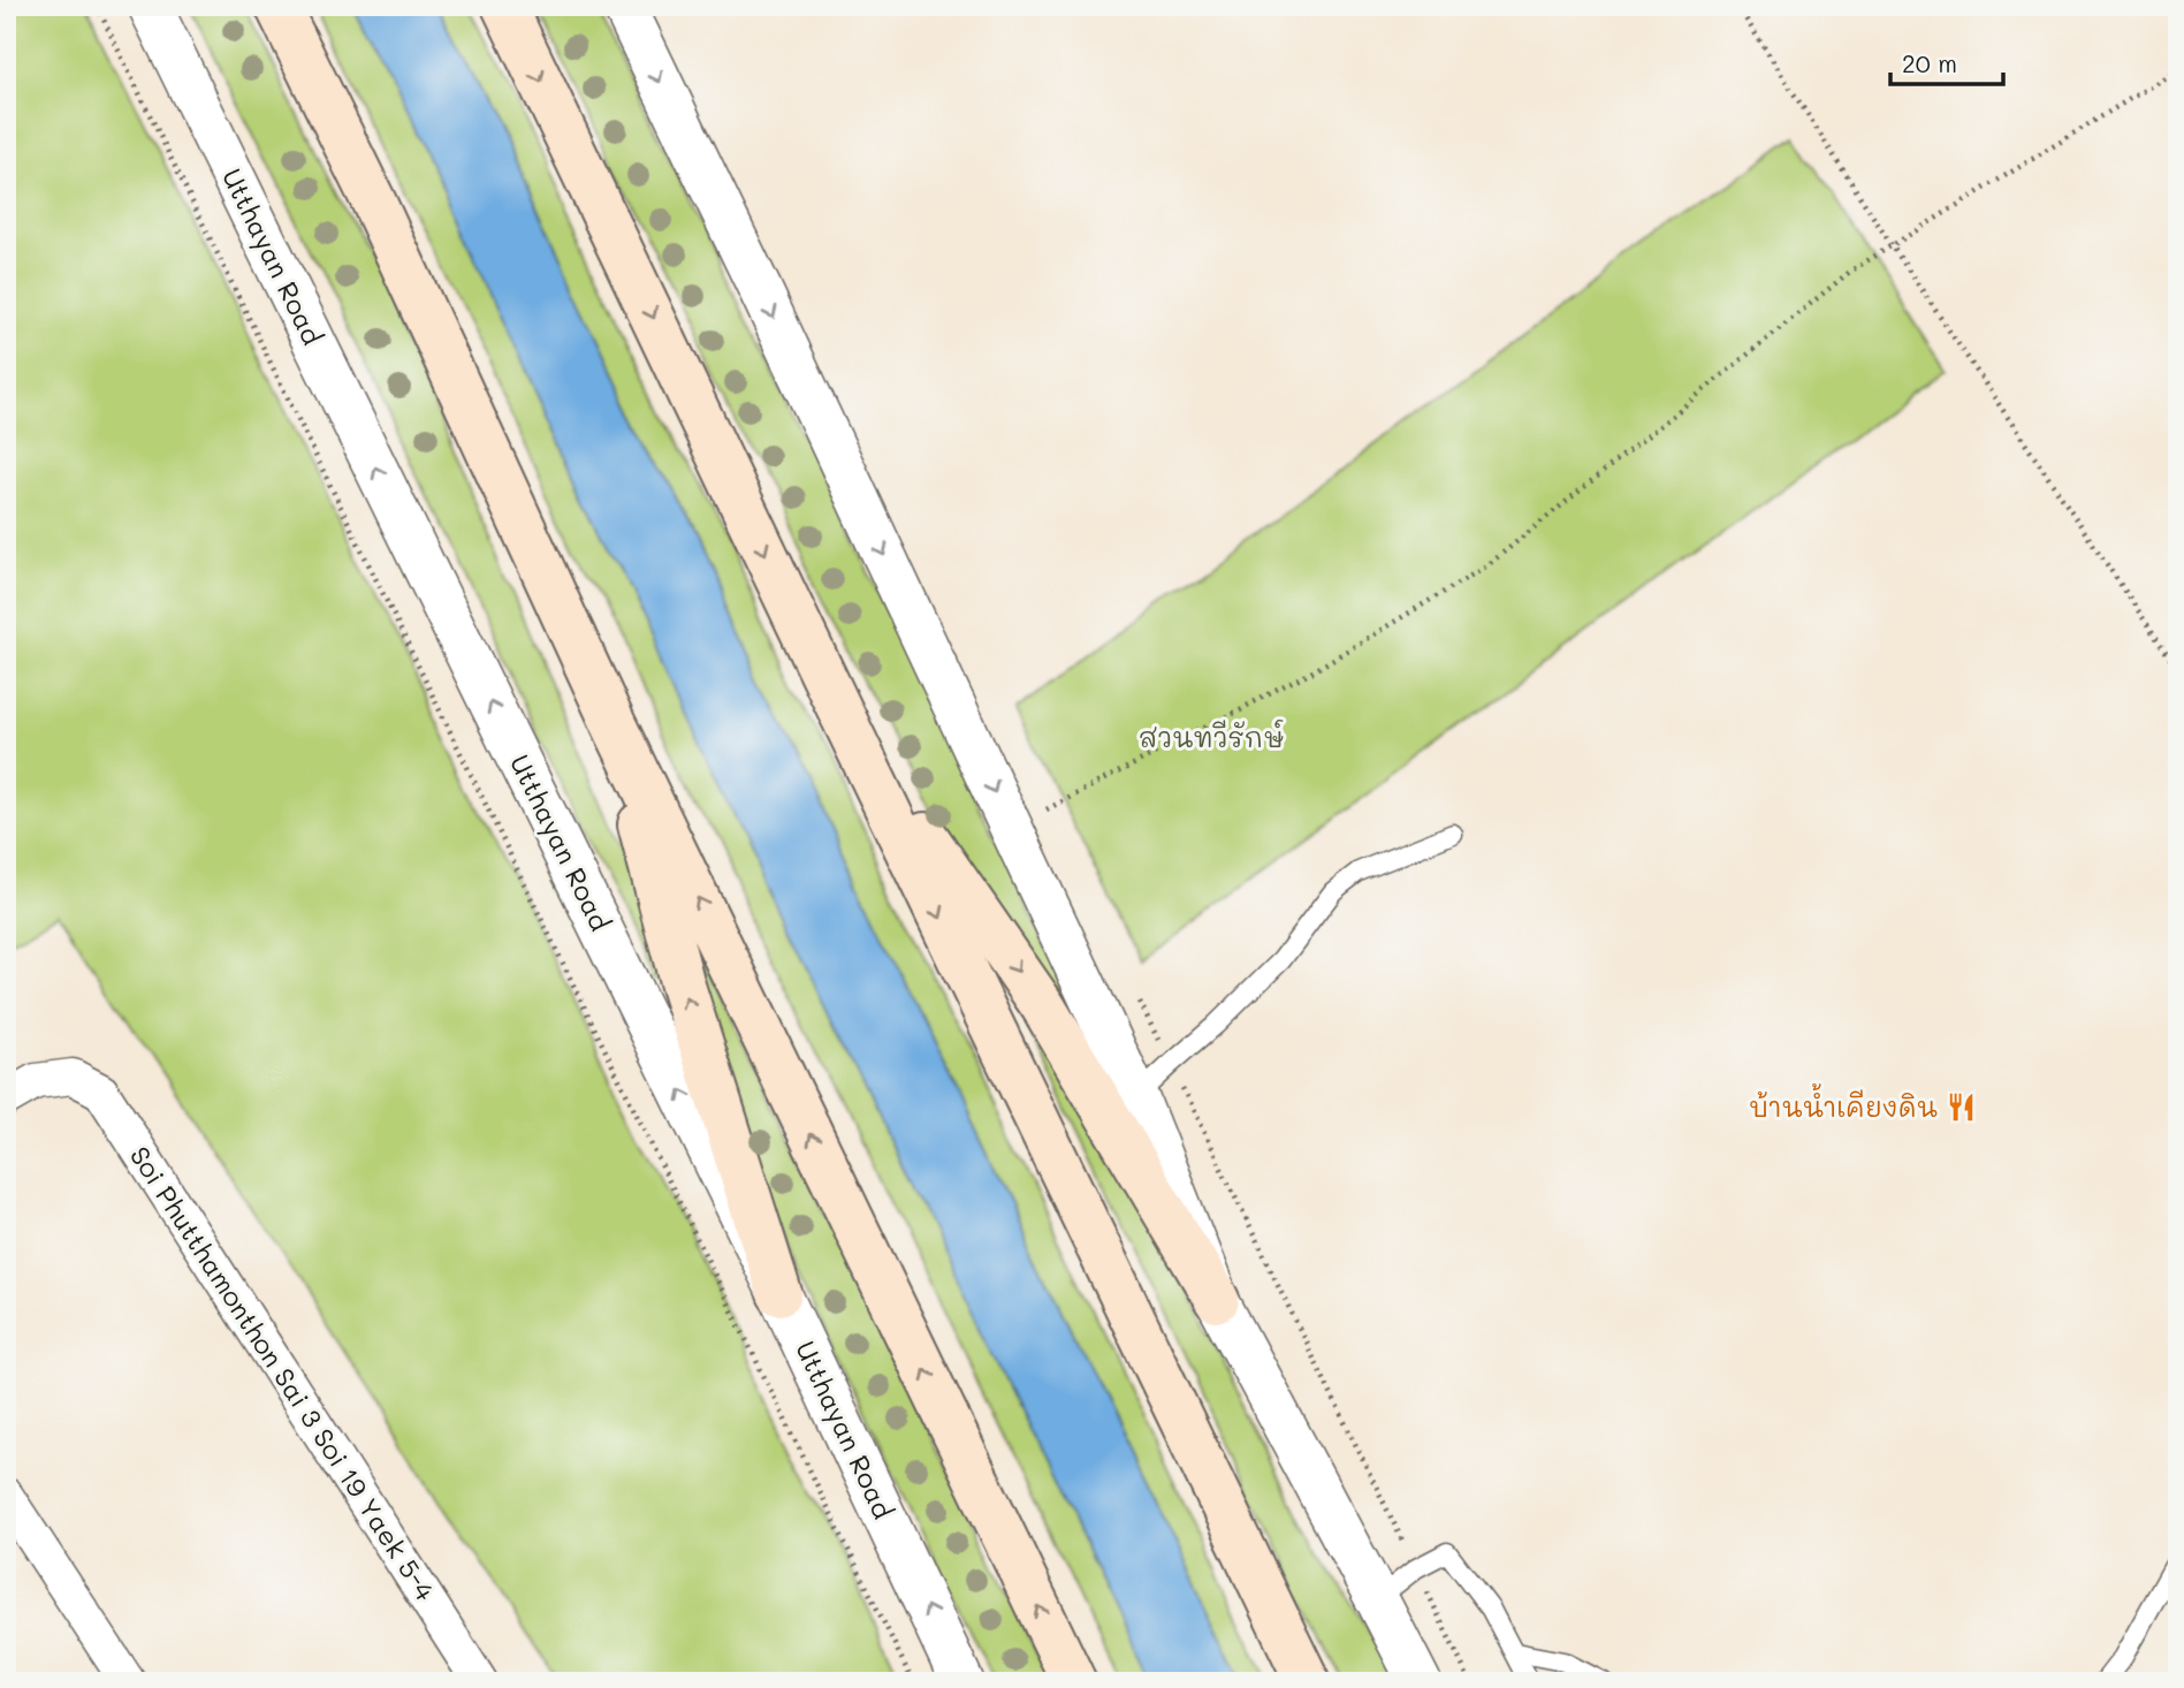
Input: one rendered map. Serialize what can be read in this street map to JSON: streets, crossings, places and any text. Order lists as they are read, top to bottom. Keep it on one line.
{"streets":{"street":["Utthayan Road","Soi Phutthamonthon Sai 3 Soi 19 Yaek 5-4"]},"one_way":["Utthayan Road"],"parks":["สวนทวีรักษ์"],"places":{"restaurant":["บ้านน้ำเคียงดิน"]},"scale_bar":"20 m"}
